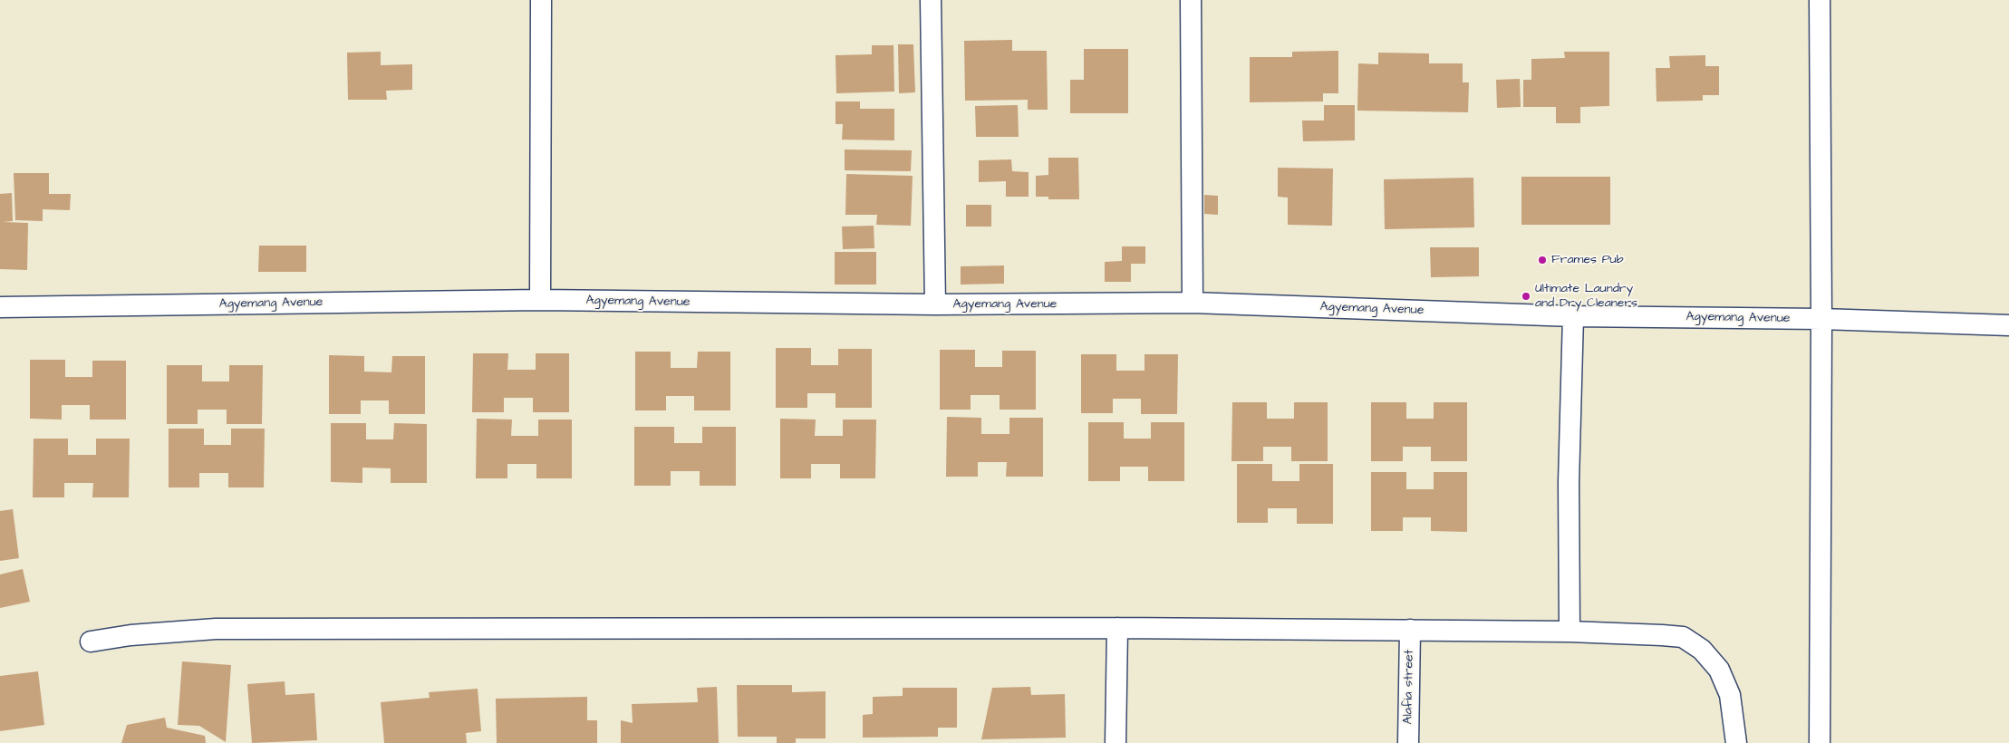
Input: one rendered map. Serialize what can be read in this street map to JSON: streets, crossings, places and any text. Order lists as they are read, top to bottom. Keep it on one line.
{"streets":{"street":["Agyemang Avenue","Alafia street"]},"places":["Frames Pub","Ultimate Laundry and Dry Cleaners"]}
